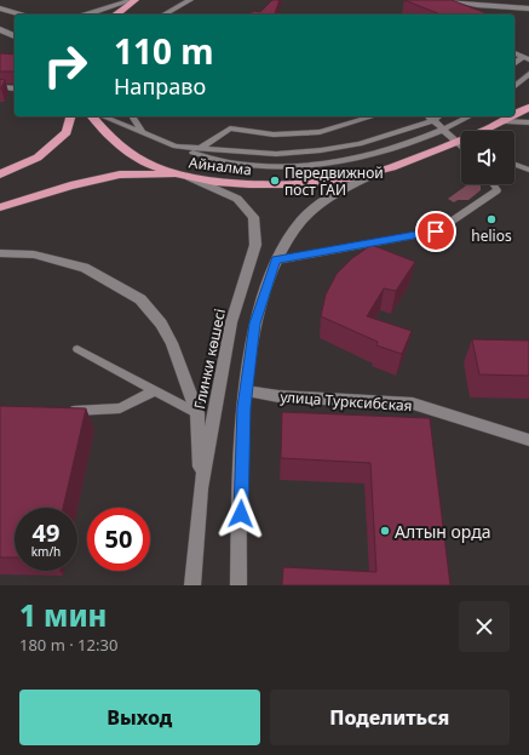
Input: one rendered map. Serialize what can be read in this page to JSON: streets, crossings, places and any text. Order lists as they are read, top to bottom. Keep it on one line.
{"streets":{"highway":["Айналма"],"main road":["Глинки көшесі","улица Турксибская"]},"crossings":[["Айналма","Глинки көшесі"]],"places":["Передвижной пост ГАИ","helios","Алтын орда"],"page":{"turn":["110 m","Направо"],"speed":"49 km/h","limit":"50","heading":["1 мин","180 m · 12:30"],"buttons":["Выход","Поделиться"]}}
